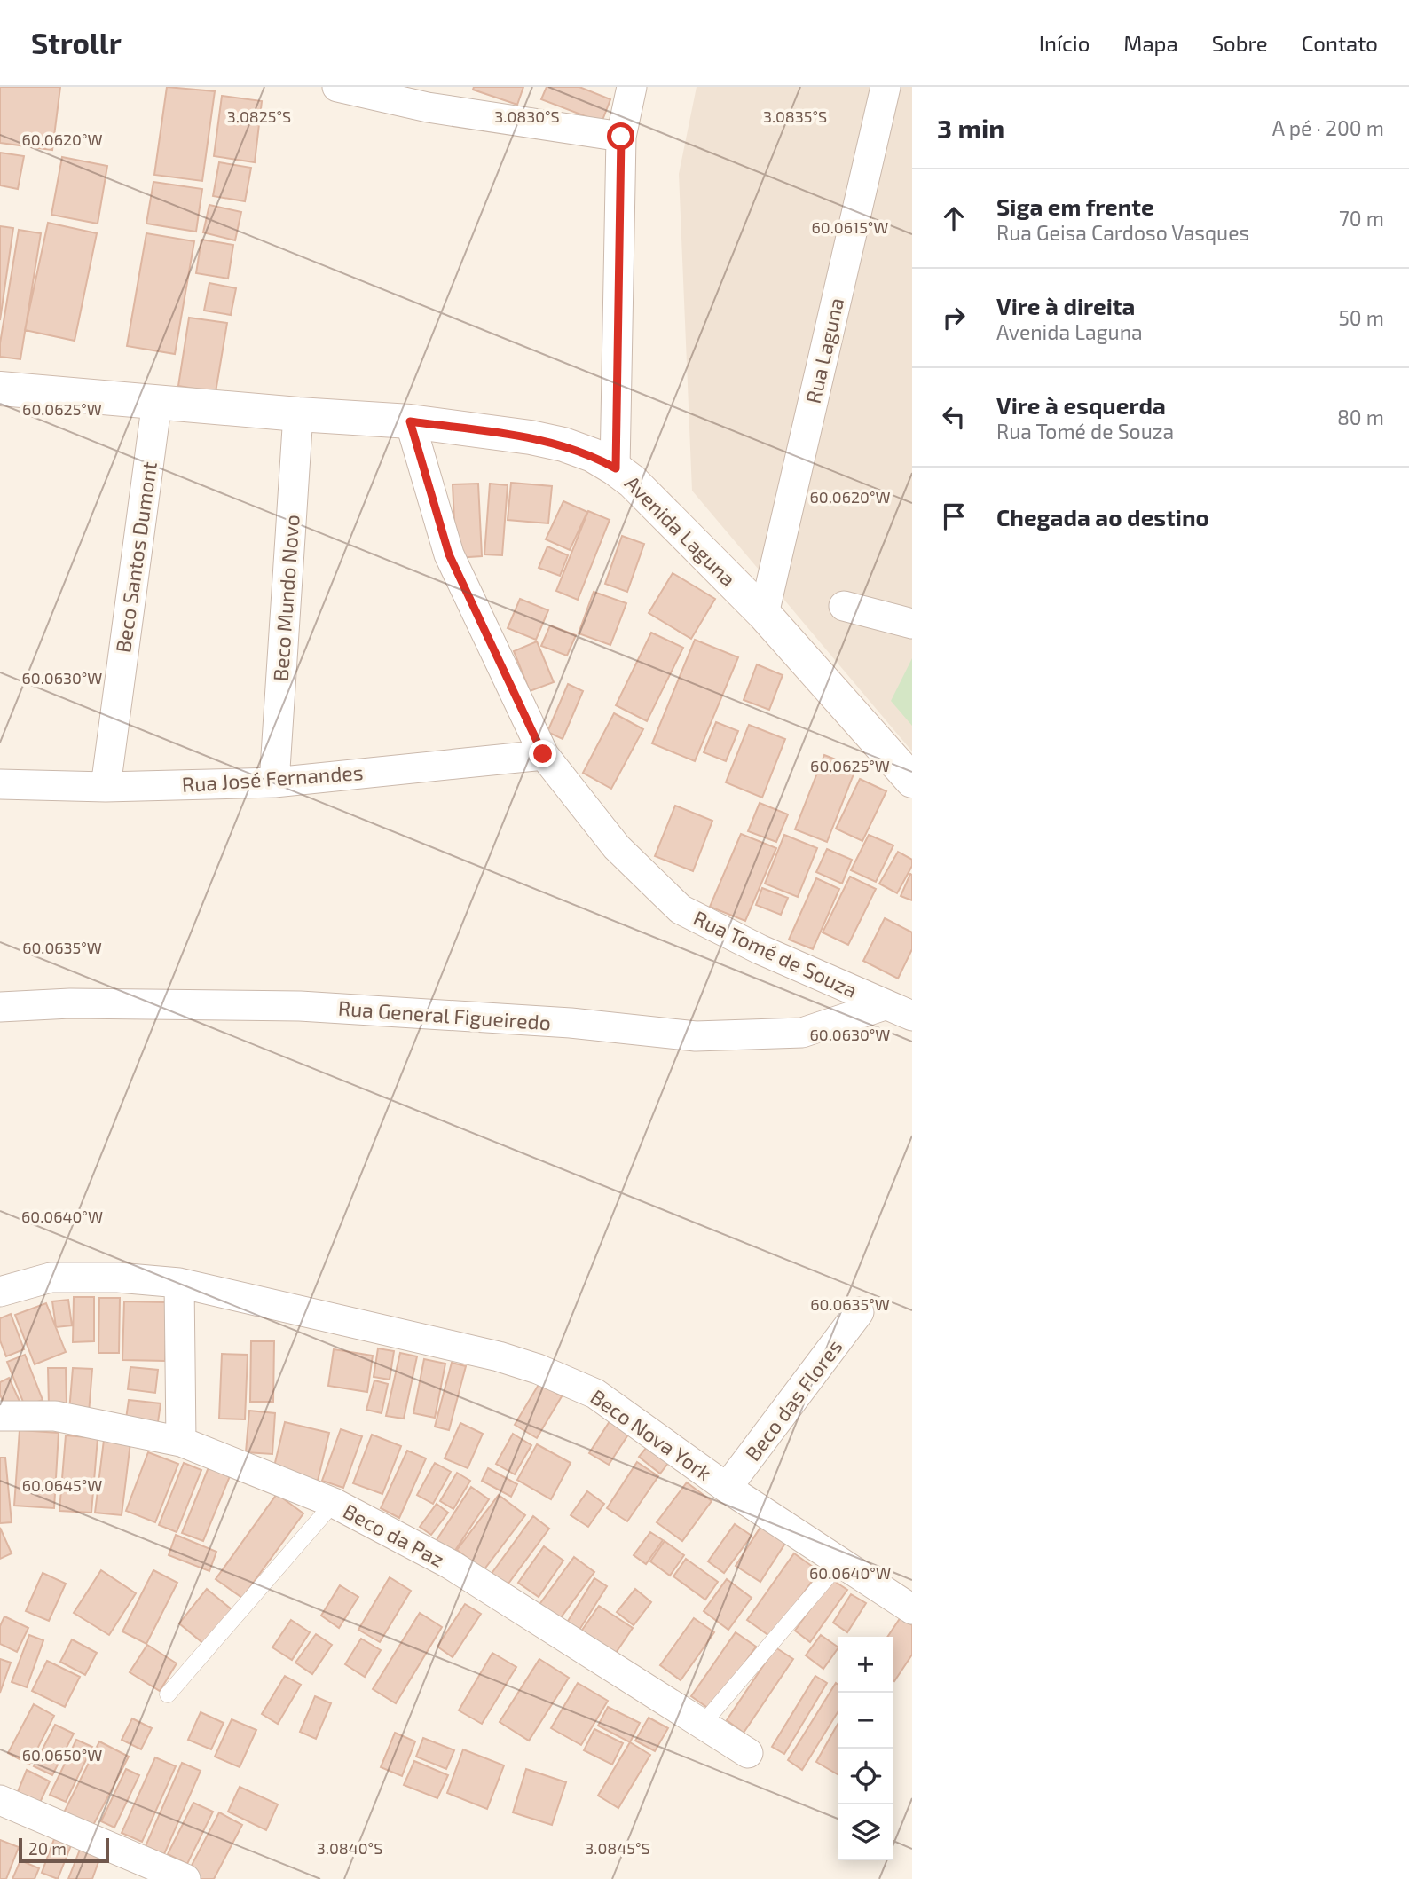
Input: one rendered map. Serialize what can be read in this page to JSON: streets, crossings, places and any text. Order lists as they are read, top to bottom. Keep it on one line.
{"streets":{"main road":["Avenida Laguna"],"street":["Rua Laguna","Beco Santos Dumont","Beco Mundo Novo","Rua José Fernandes","Rua Tomé de Souza","Rua General Figueiredo","Beco das Flores","Beco Nova York","Beco da Paz"]},"crossings":[["Rua Laguna","Avenida Laguna"],["Avenida Laguna","Beco Santos Dumont"],["Avenida Laguna","Beco Mundo Novo"],["Avenida Laguna","Rua Tomé de Souza"],["Beco Santos Dumont","Rua José Fernandes"],["Beco Mundo Novo","Rua José Fernandes"],["Rua José Fernandes","Rua Tomé de Souza"],["Rua Tomé de Souza","Rua General Figueiredo"],["Beco das Flores","Beco Nova York"]],"scale_bar":"20 m","page":{"header":"Strollr","nav":["Início","Mapa","Sobre","Contato"],"heading":["3 min","A pé · 200 m"],"list":[["Siga em frente","Rua Geisa Cardoso Vasques","70 m"],["Vire à direita","Avenida Laguna","50 m"],["Vire à esquerda","Rua Tomé de Souza","80 m"],"Chegada ao destino"],"map_buttons":["+","−"],"scale":"20 m"},"coordinates":["3.0825°S","3.0830°S","3.0835°S","60.0620°W","60.0615°W","60.0625°W","60.0630°W","60.0635°W","60.0640°W","60.0645°W","60.0650°W","3.0840°S","3.0845°S"]}
